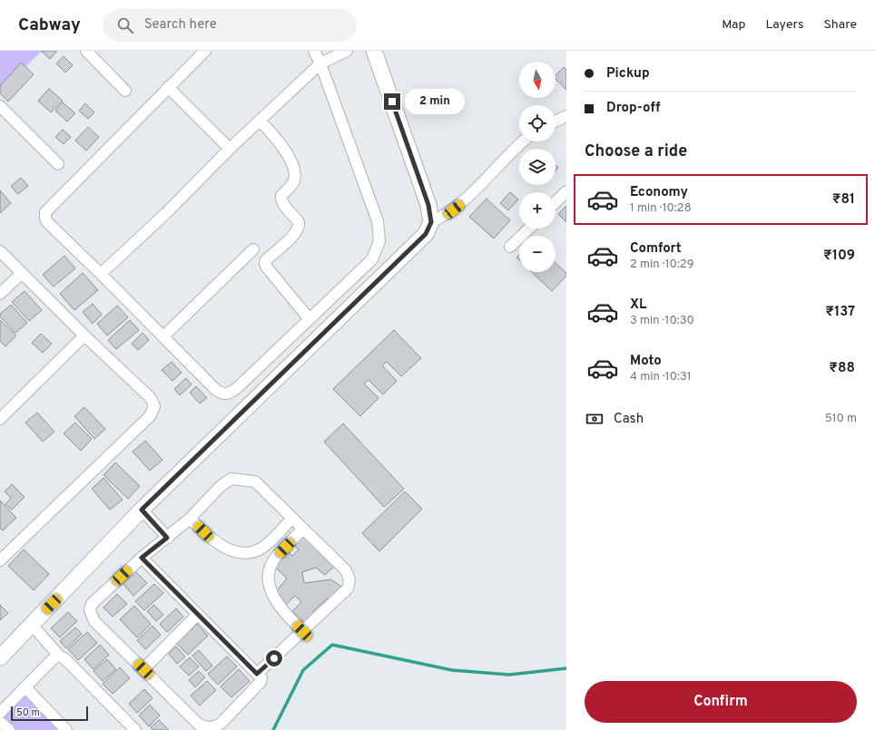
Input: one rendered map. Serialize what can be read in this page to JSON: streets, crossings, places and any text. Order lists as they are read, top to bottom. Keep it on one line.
{"scale_bar":"50 m","north":"bottom","page":{"header":"Cabway","search":"Search here","nav":["Map","Layers","Share"],"banner":["Pickup","Drop-off"],"map_buttons":["+","−"],"bubble":"2 min","heading":"Choose a ride","list":[{"name":"Economy","note":"1 min · 10:28","value":"₹81"},{"name":"Comfort","note":"2 min · 10:29","value":"₹109"},{"name":"XL","note":"3 min · 10:30","value":"₹137"},{"name":"Moto","note":"4 min · 10:31","value":"₹88"}],"pay":["Cash","510 m"],"buttons":"Confirm","scale":"50 m"}}
